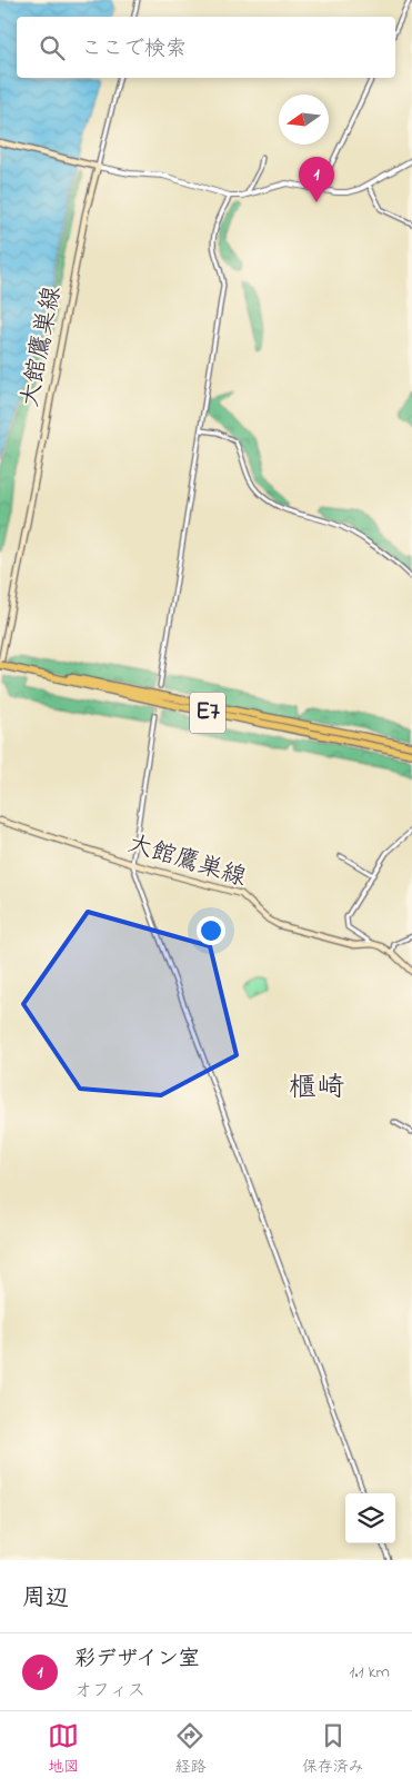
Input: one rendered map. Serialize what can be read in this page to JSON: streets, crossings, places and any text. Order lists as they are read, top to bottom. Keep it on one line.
{"streets":{"highway":["E7"],"main road":["大館鷹巣線"]},"crossings":[["大館鷹巣線","E7"]],"districts":["櫃崎"],"north":"left","page":{"search":"ここで検索","pins":"1","heading":"周辺","list":[{"mark":"1","name":"彩デザイン室","note":"オフィス","value":"1.1 km"}],"nav":["地図","経路","保存済み"]}}
